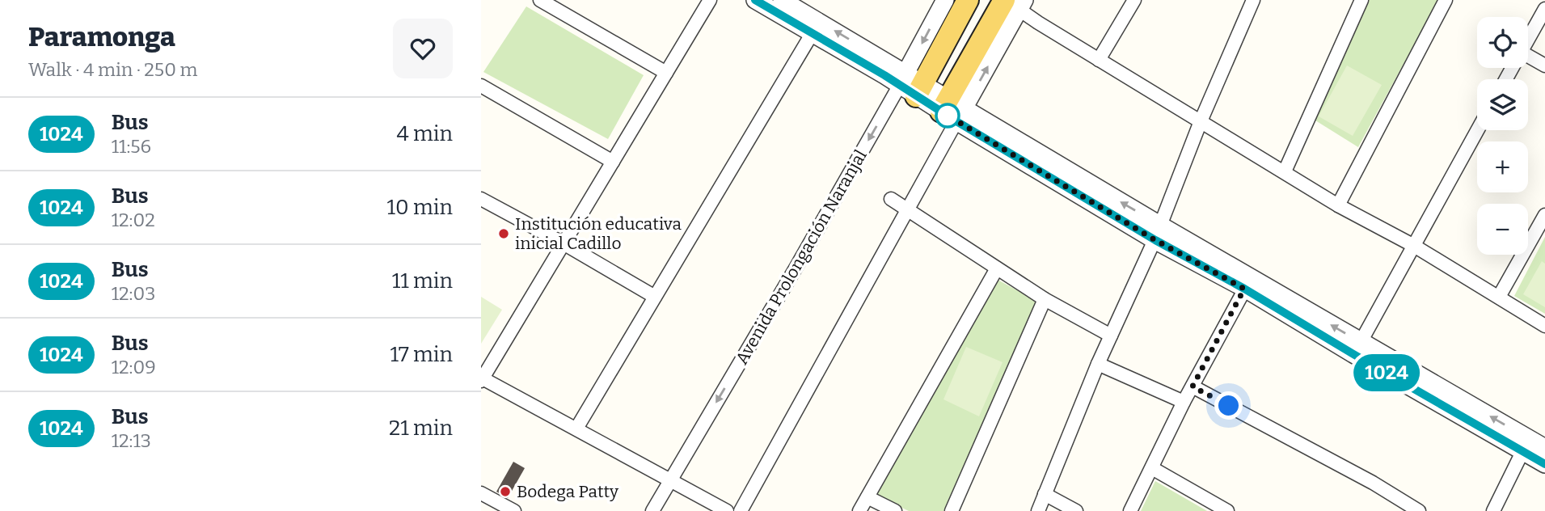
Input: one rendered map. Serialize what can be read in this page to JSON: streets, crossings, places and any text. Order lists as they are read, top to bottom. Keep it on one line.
{"streets":{"main road":["Avenida Prolongación Naranjal"]},"places":["Institución educativa inicial Cadillo","Bodega Patty"],"lines":["bus line 1024"],"page":{"heading":["Paramonga","Walk · 4 min · 250 m"],"on_map":"1024","map_buttons":["+","−"],"list":[{"mark":"1024","name":"Bus","note":"11:56","value":"4 min"},{"mark":"1024","name":"Bus","note":"12:02","value":"10 min"},{"mark":"1024","name":"Bus","note":"12:03","value":"11 min"},{"mark":"1024","name":"Bus","note":"12:09","value":"17 min"},{"mark":"1024","name":"Bus","note":"12:13","value":"21 min"}]}}
